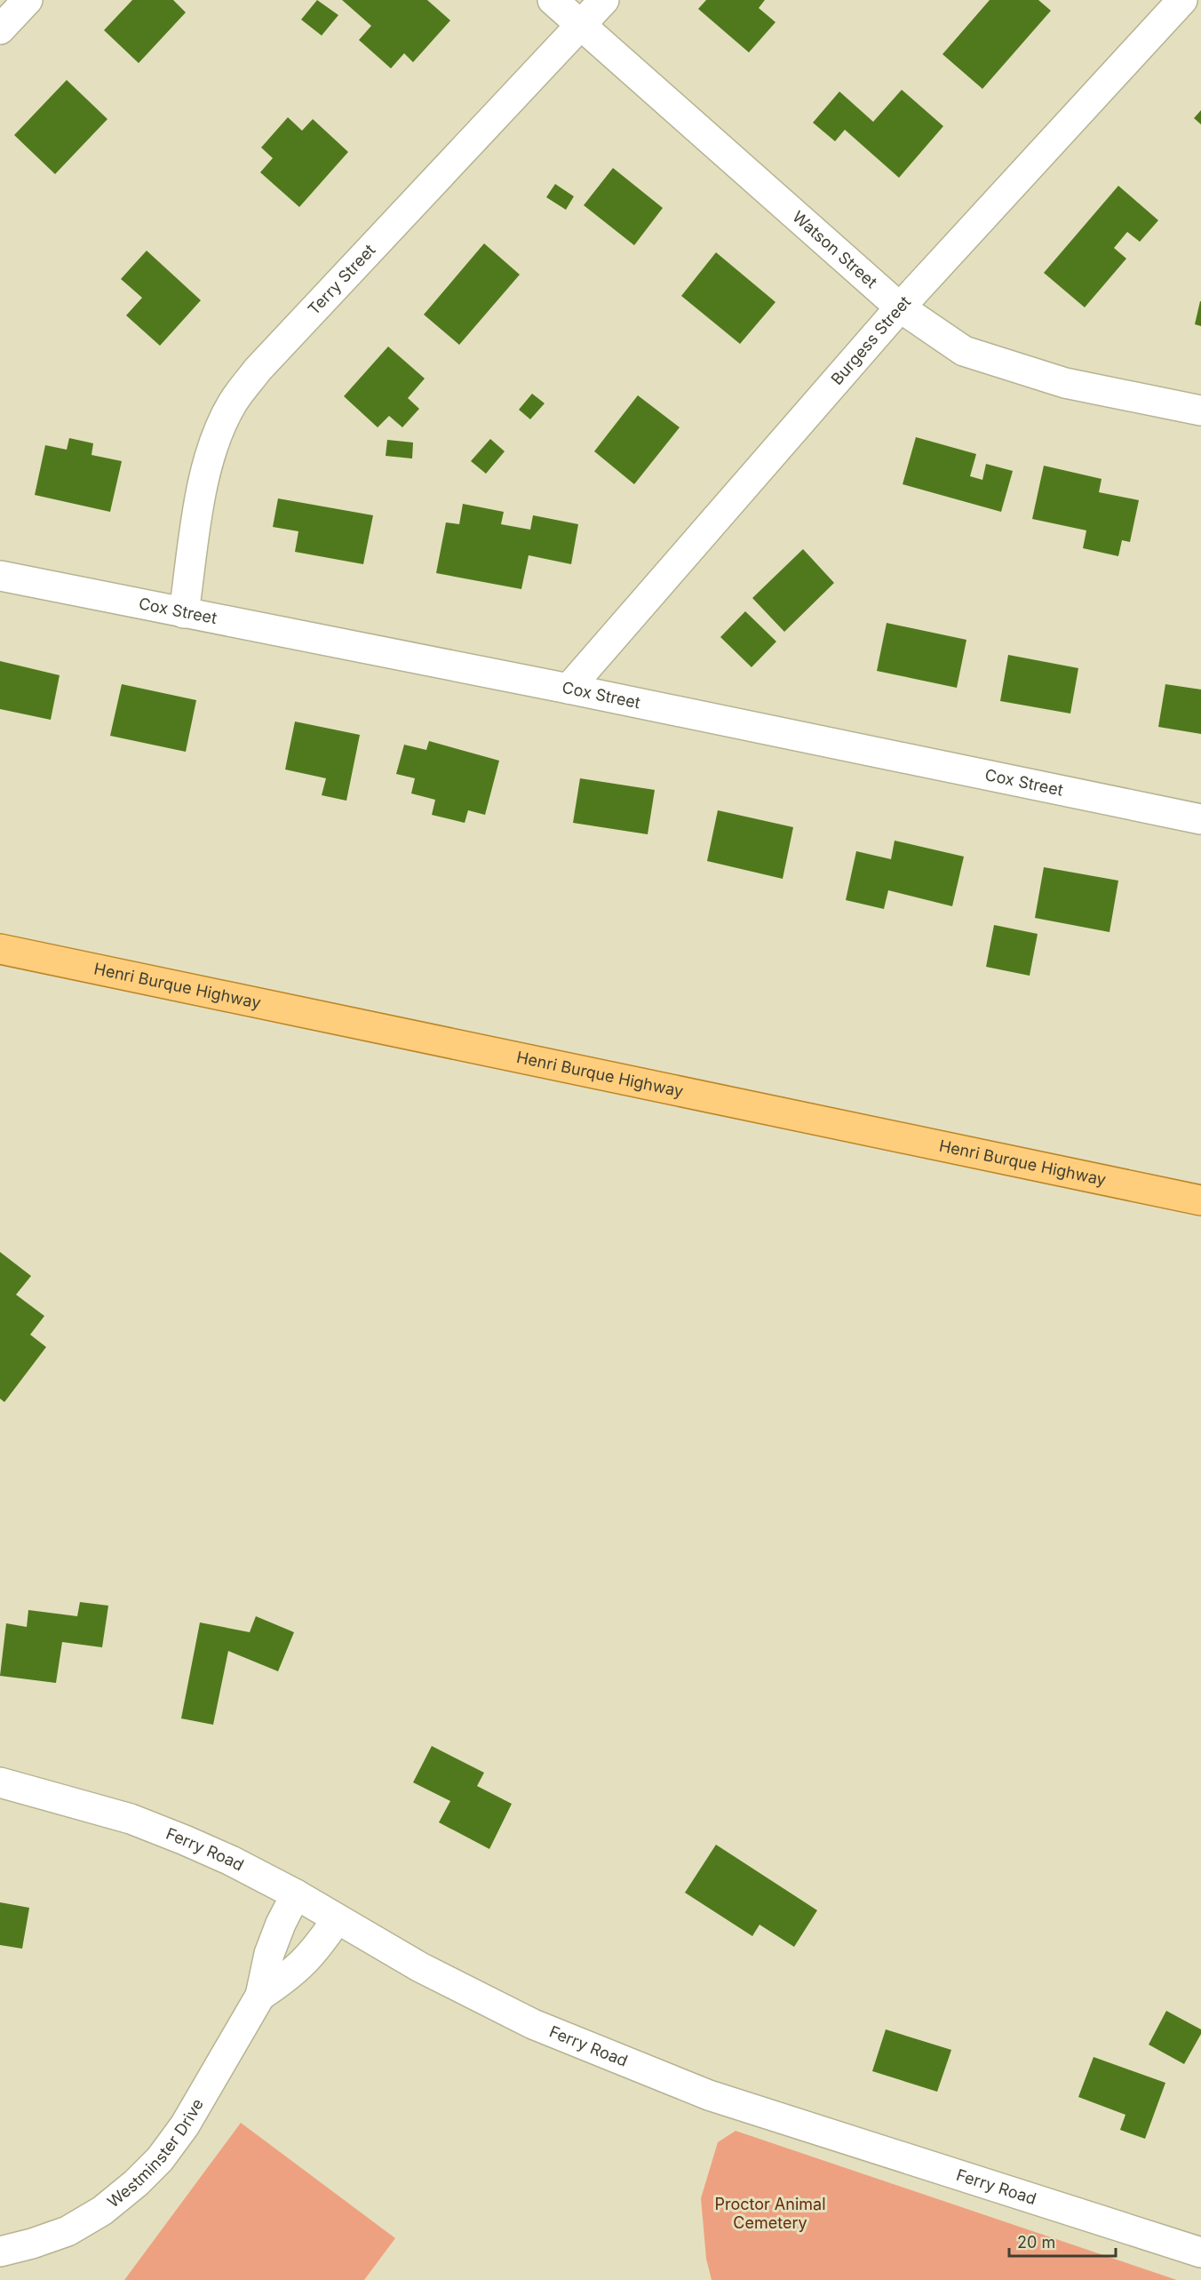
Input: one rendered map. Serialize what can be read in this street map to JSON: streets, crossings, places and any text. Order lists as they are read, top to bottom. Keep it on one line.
{"streets":{"main road":["Henri Burque Highway"],"street":["Watson Street","Terry Street","Burgess Street","Cox Street","Ferry Road","Westminster Drive"]},"crossings":[["Watson Street","Terry Street"],["Watson Street","Burgess Street"],["Terry Street","Cox Street"],["Burgess Street","Cox Street"],["Ferry Road","Westminster Drive"]],"parks":["Proctor Animal Cemetery"],"scale_bar":"20 m"}
